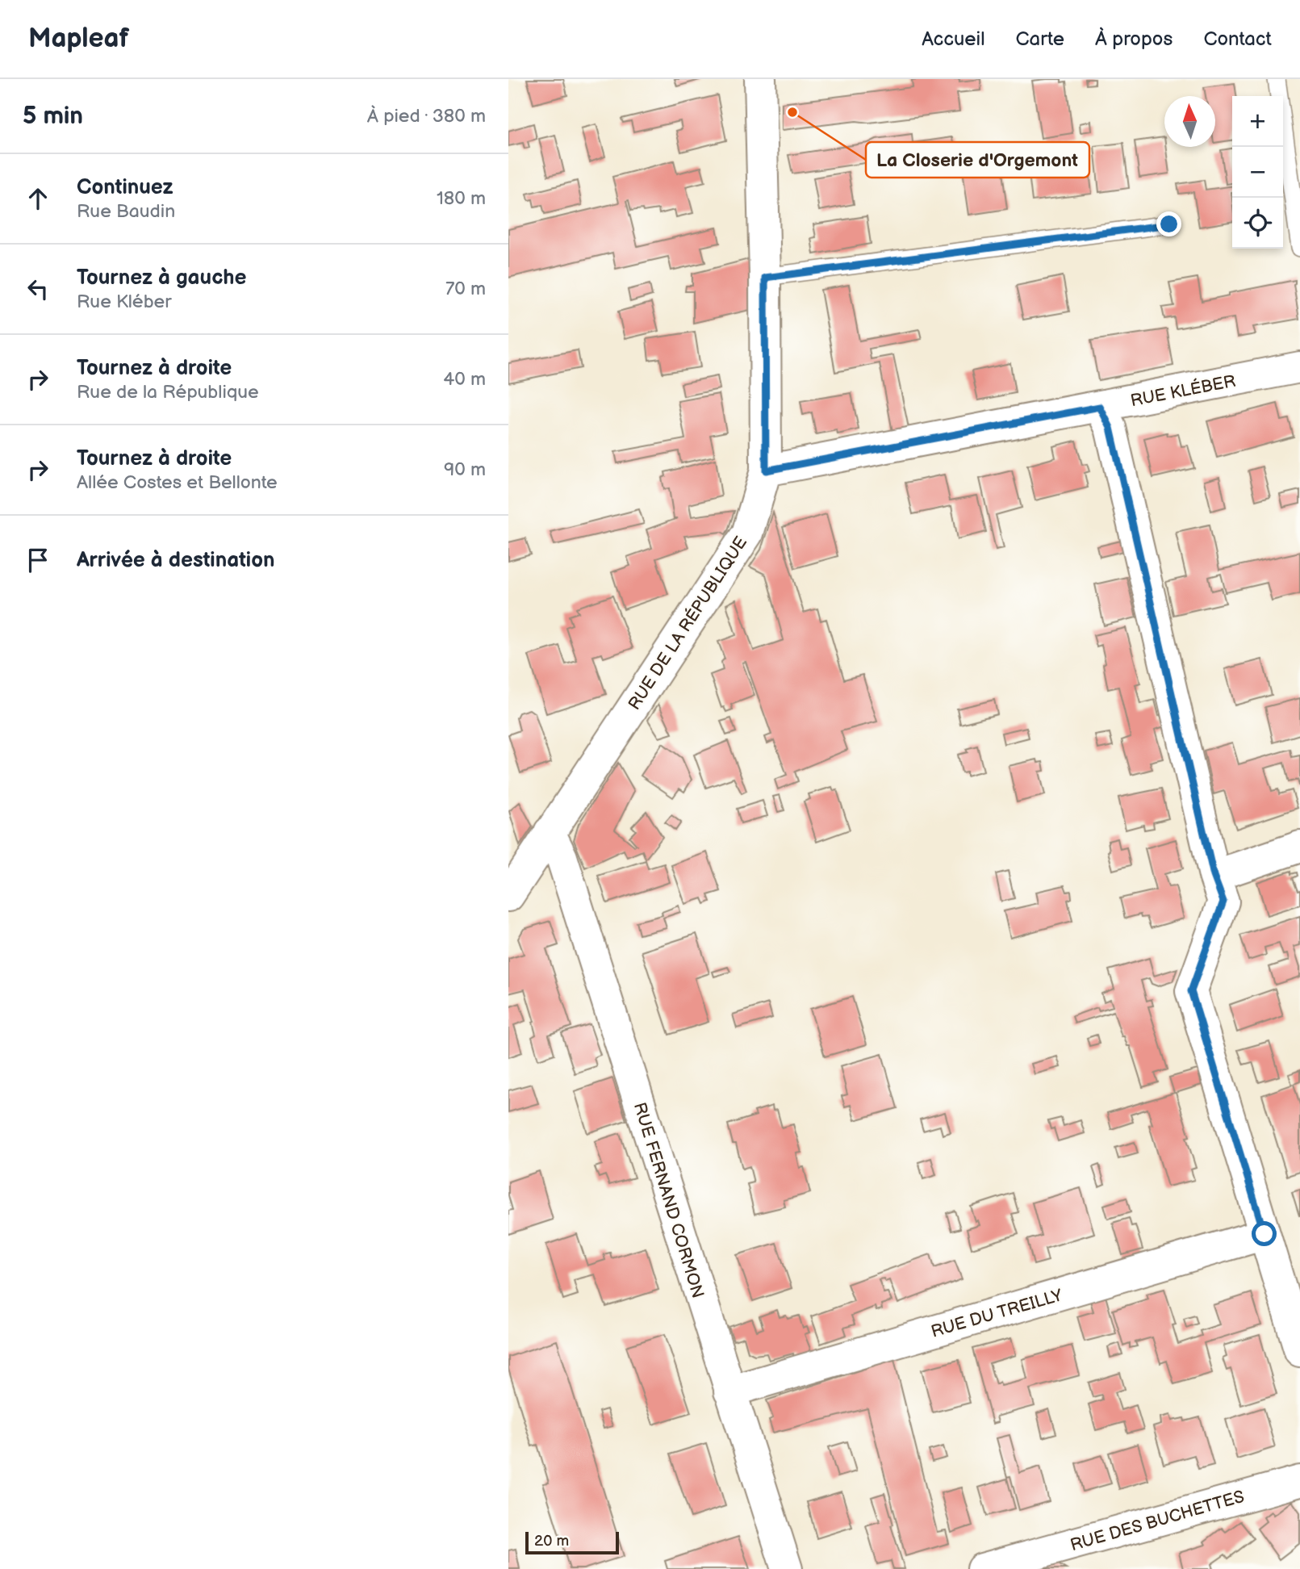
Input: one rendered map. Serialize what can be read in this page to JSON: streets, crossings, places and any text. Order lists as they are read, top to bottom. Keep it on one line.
{"streets":{"street":["RUE KLÉBER","RUE DE LA RÉPUBLIQUE","RUE FERNAND CORMON","RUE DU TREILLY","RUE DES BUCHETTES"]},"crossings":[["RUE KLÉBER","RUE DE LA RÉPUBLIQUE"],["RUE DE LA RÉPUBLIQUE","RUE FERNAND CORMON"],["RUE FERNAND CORMON","RUE DU TREILLY"]],"places":["La Closerie d'Orgemont"],"scale_bar":"20 m","north":"top","page":{"header":"Mapleaf","nav":["Accueil","Carte","À propos","Contact"],"heading":["5 min","À pied · 380 m"],"map_buttons":["+","−"],"list":[["Continuez","Rue Baudin","180 m"],["Tournez à gauche","Rue Kléber","70 m"],["Tournez à droite","Rue de la République","40 m"],["Tournez à droite","Allée Costes et Bellonte","90 m"],"Arrivée à destination"],"scale":"20 m"}}
